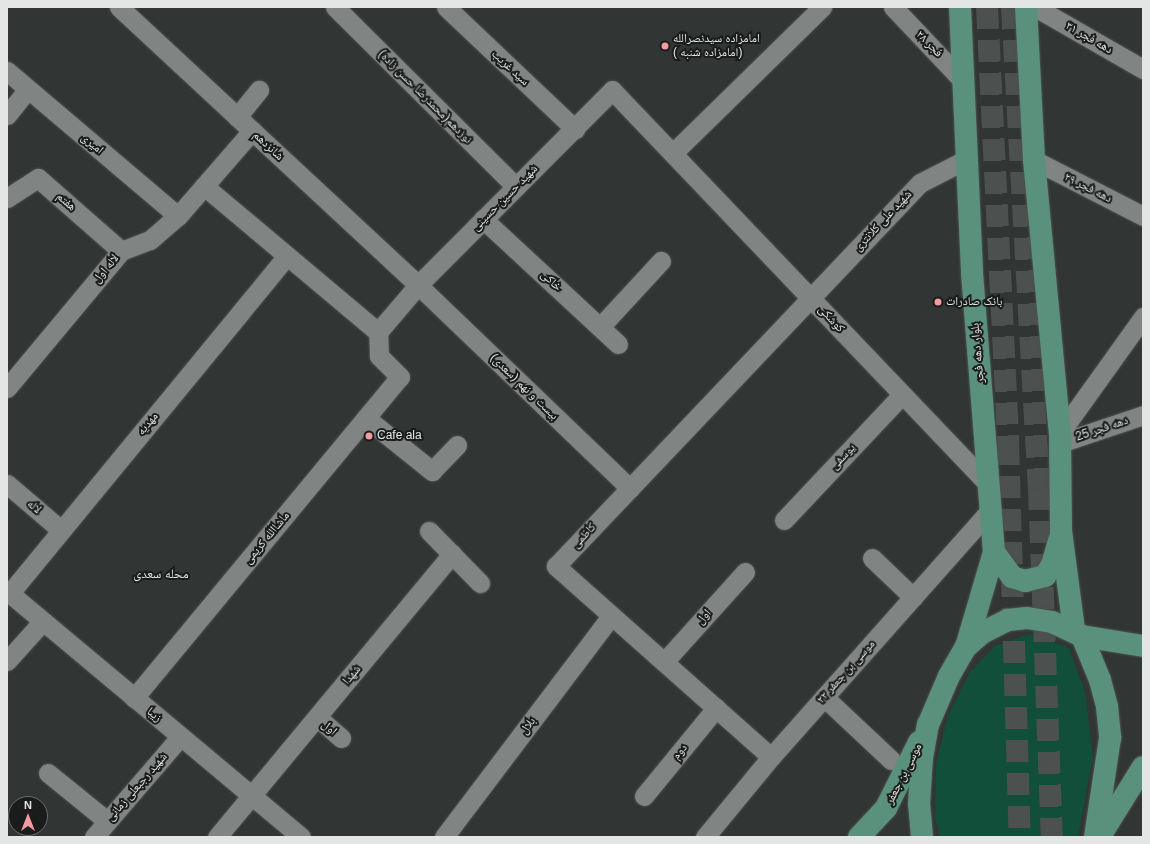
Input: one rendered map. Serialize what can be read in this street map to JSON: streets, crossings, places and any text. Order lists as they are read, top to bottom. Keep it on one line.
{"streets":{"main road":["بلوار دهه فجر","موسی بن جعفر"],"street":["دهه فجر ۳۱","فجر ۲۸","سید غریب","نوزدهم(محمدرضا حسن زاده)","امیری","شانزدهم","دهه فجر ۲۹","شهید حسین حسینی","هفتم","شهید علی کلانتری","لاله اول","خاکی","کوشکی","بیست و نهم (سعدی)","مهدیه","دهه فجر 25","یوسفی","لاله","کاظمی","ماشاالله کریمی","اول","موسی بن جعفر ۲۲","شهدا","زیبا","بلال","دوم","شهید رجبعلی زمانی"]},"crossings":[["فجر ۲۸","بلوار دهه فجر"],["سید غریب","شهید حسین حسینی"],["نوزدهم(محمدرضا حسن زاده)","شهید حسین حسینی"],["امیری","لاله اول"],["شانزدهم","شهید حسین حسینی"],["شانزدهم","لاله اول"],["شانزدهم","بیست و نهم (سعدی)"],["شهید حسین حسینی","خاکی"],["شهید حسین حسینی","کوشکی"],["شهید حسین حسینی","بیست و نهم (سعدی)"],["شهید حسین حسینی","ماشاالله کریمی"],["هفتم","لاله اول"],["شهید علی کلانتری","کوشکی"],["شهید علی کلانتری","بلوار دهه فجر"],["شهید علی کلانتری","کاظمی"],["کوشکی","بلوار دهه فجر"],["کوشکی","یوسفی"],["کوشکی","کاظمی"],["بلوار دهه فجر","موسی بن جعفر ۲۲"],["بیست و نهم (سعدی)","کاظمی"],["مهدیه","لاله"],["مهدیه","زیبا"],["کاظمی","اول"],["کاظمی","موسی بن جعفر ۲۲"],["کاظمی","بلال"],["کاظمی","دوم"],["ماشاالله کریمی","زیبا"],["اول","شهدا"],["شهدا","زیبا"],["زیبا","شهید رجبعلی زمانی"]],"districts":["محله سعدی"],"places":["امامزاده سیدنصرالله ( امامزاده شنبه)","بانک صادرات","Cafe ala"],"north":"top"}
